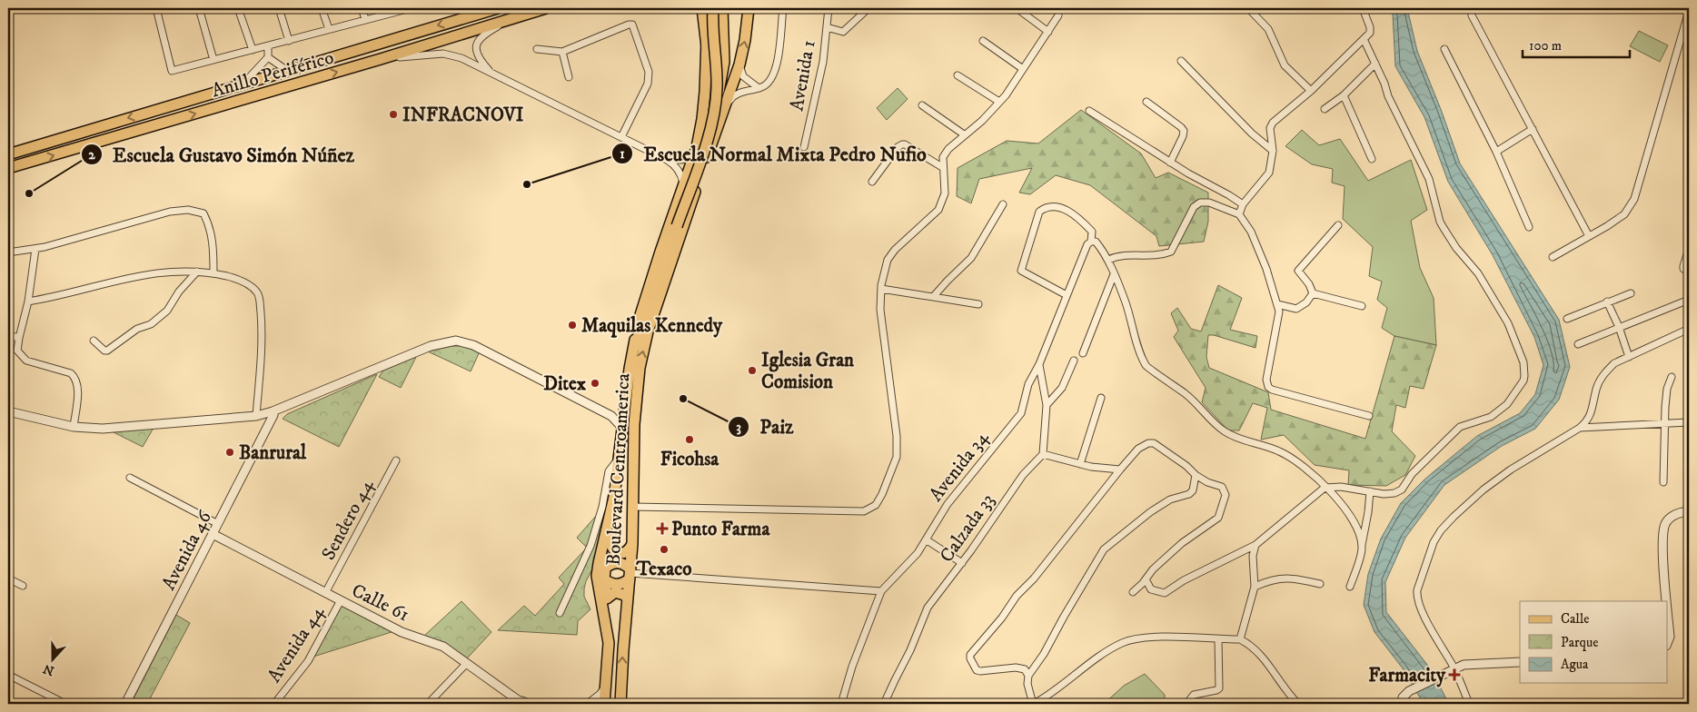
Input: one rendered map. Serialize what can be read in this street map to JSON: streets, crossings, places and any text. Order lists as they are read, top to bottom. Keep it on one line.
{"streets":{"main road":["Anillo Periférico","Boulevard Centroamerica"],"street":["Avenida 1","Avenida 34","Sendero 44","Calzada 33","Avenida 46","Calle 61","Avenida 44"]},"crossings":[["Sendero 44","Calle 61"],["Avenida 46","Calle 61"],["Calle 61","Avenida 44"]],"places":{"other":["INFRACNOVI","Escuela Normal Mixta Pedro Nufio","Escuela Gustavo Simón Núñez","Maquilas Kennedy","Iglesia Gran Comision","Ditex","Paiz","Ficohsa","Banrural","Texaco"],"health":["Punto Farma","Farmacity"]},"legend":["Calle","Parque","Agua"],"scale_bar":"100 m","north":"bottom"}
